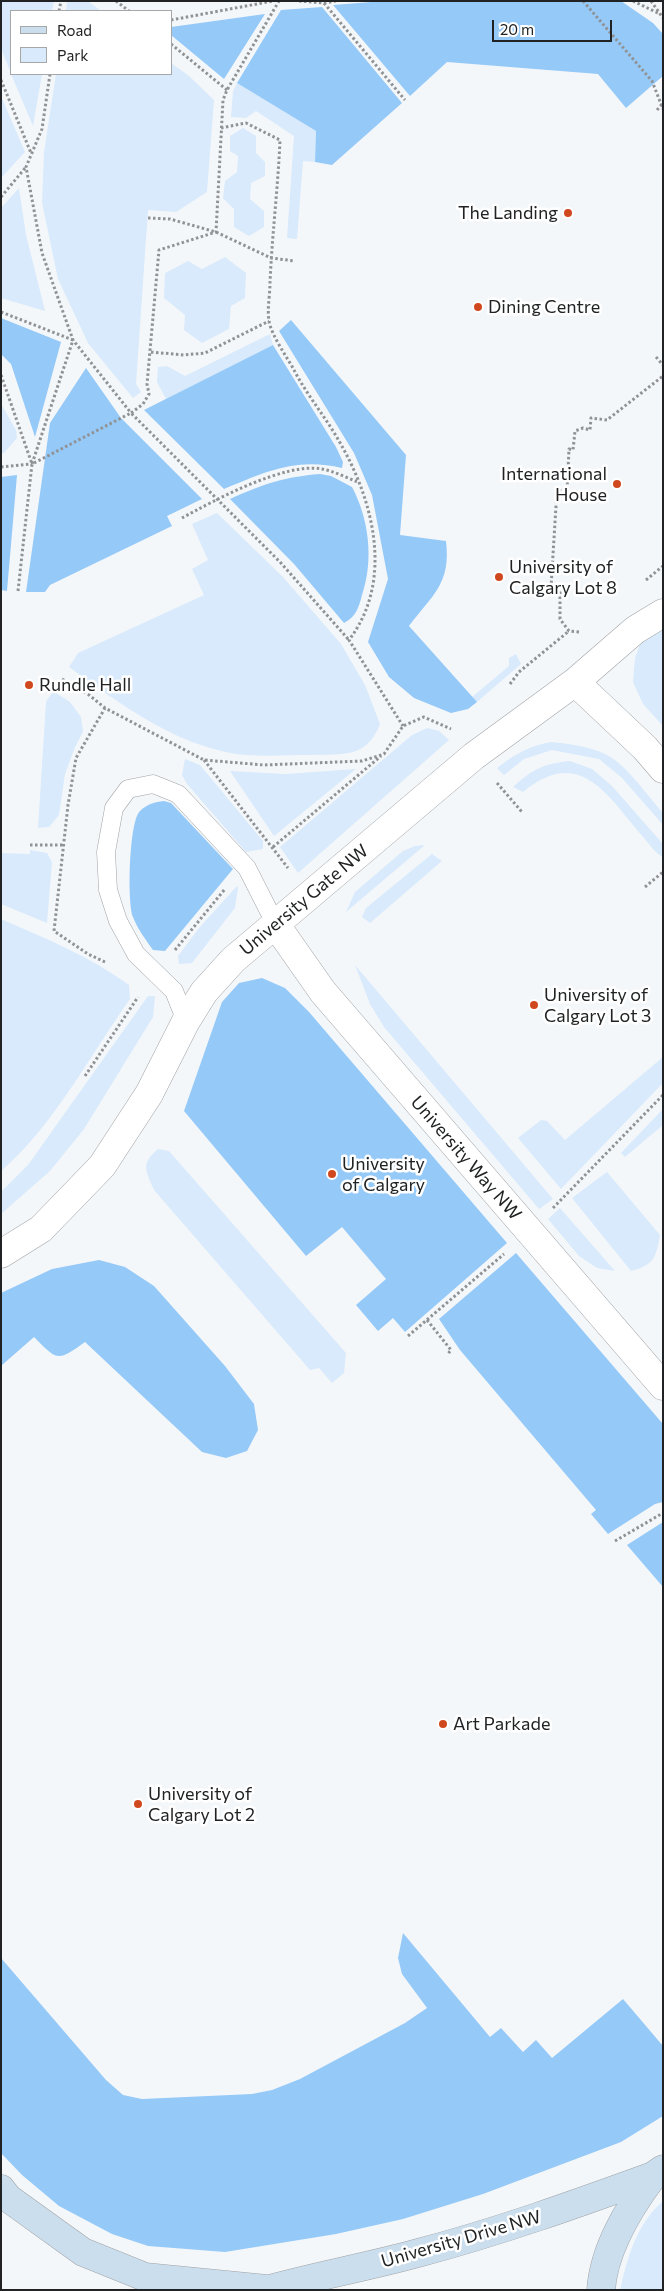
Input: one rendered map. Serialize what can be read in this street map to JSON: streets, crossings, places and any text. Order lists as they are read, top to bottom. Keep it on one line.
{"streets":{"street":["University Gate NW","University Way NW","University Drive NW"]},"crossings":[["University Gate NW","University Way NW"]],"places":["The Landing","Dining Centre","International House","University of Calgary Lot 8","Rundle Hall","University of Calgary Lot 3","University of Calgary","Art Parkade","University of Calgary Lot 2"],"legend":["Road","Park"],"scale_bar":"20 m"}
